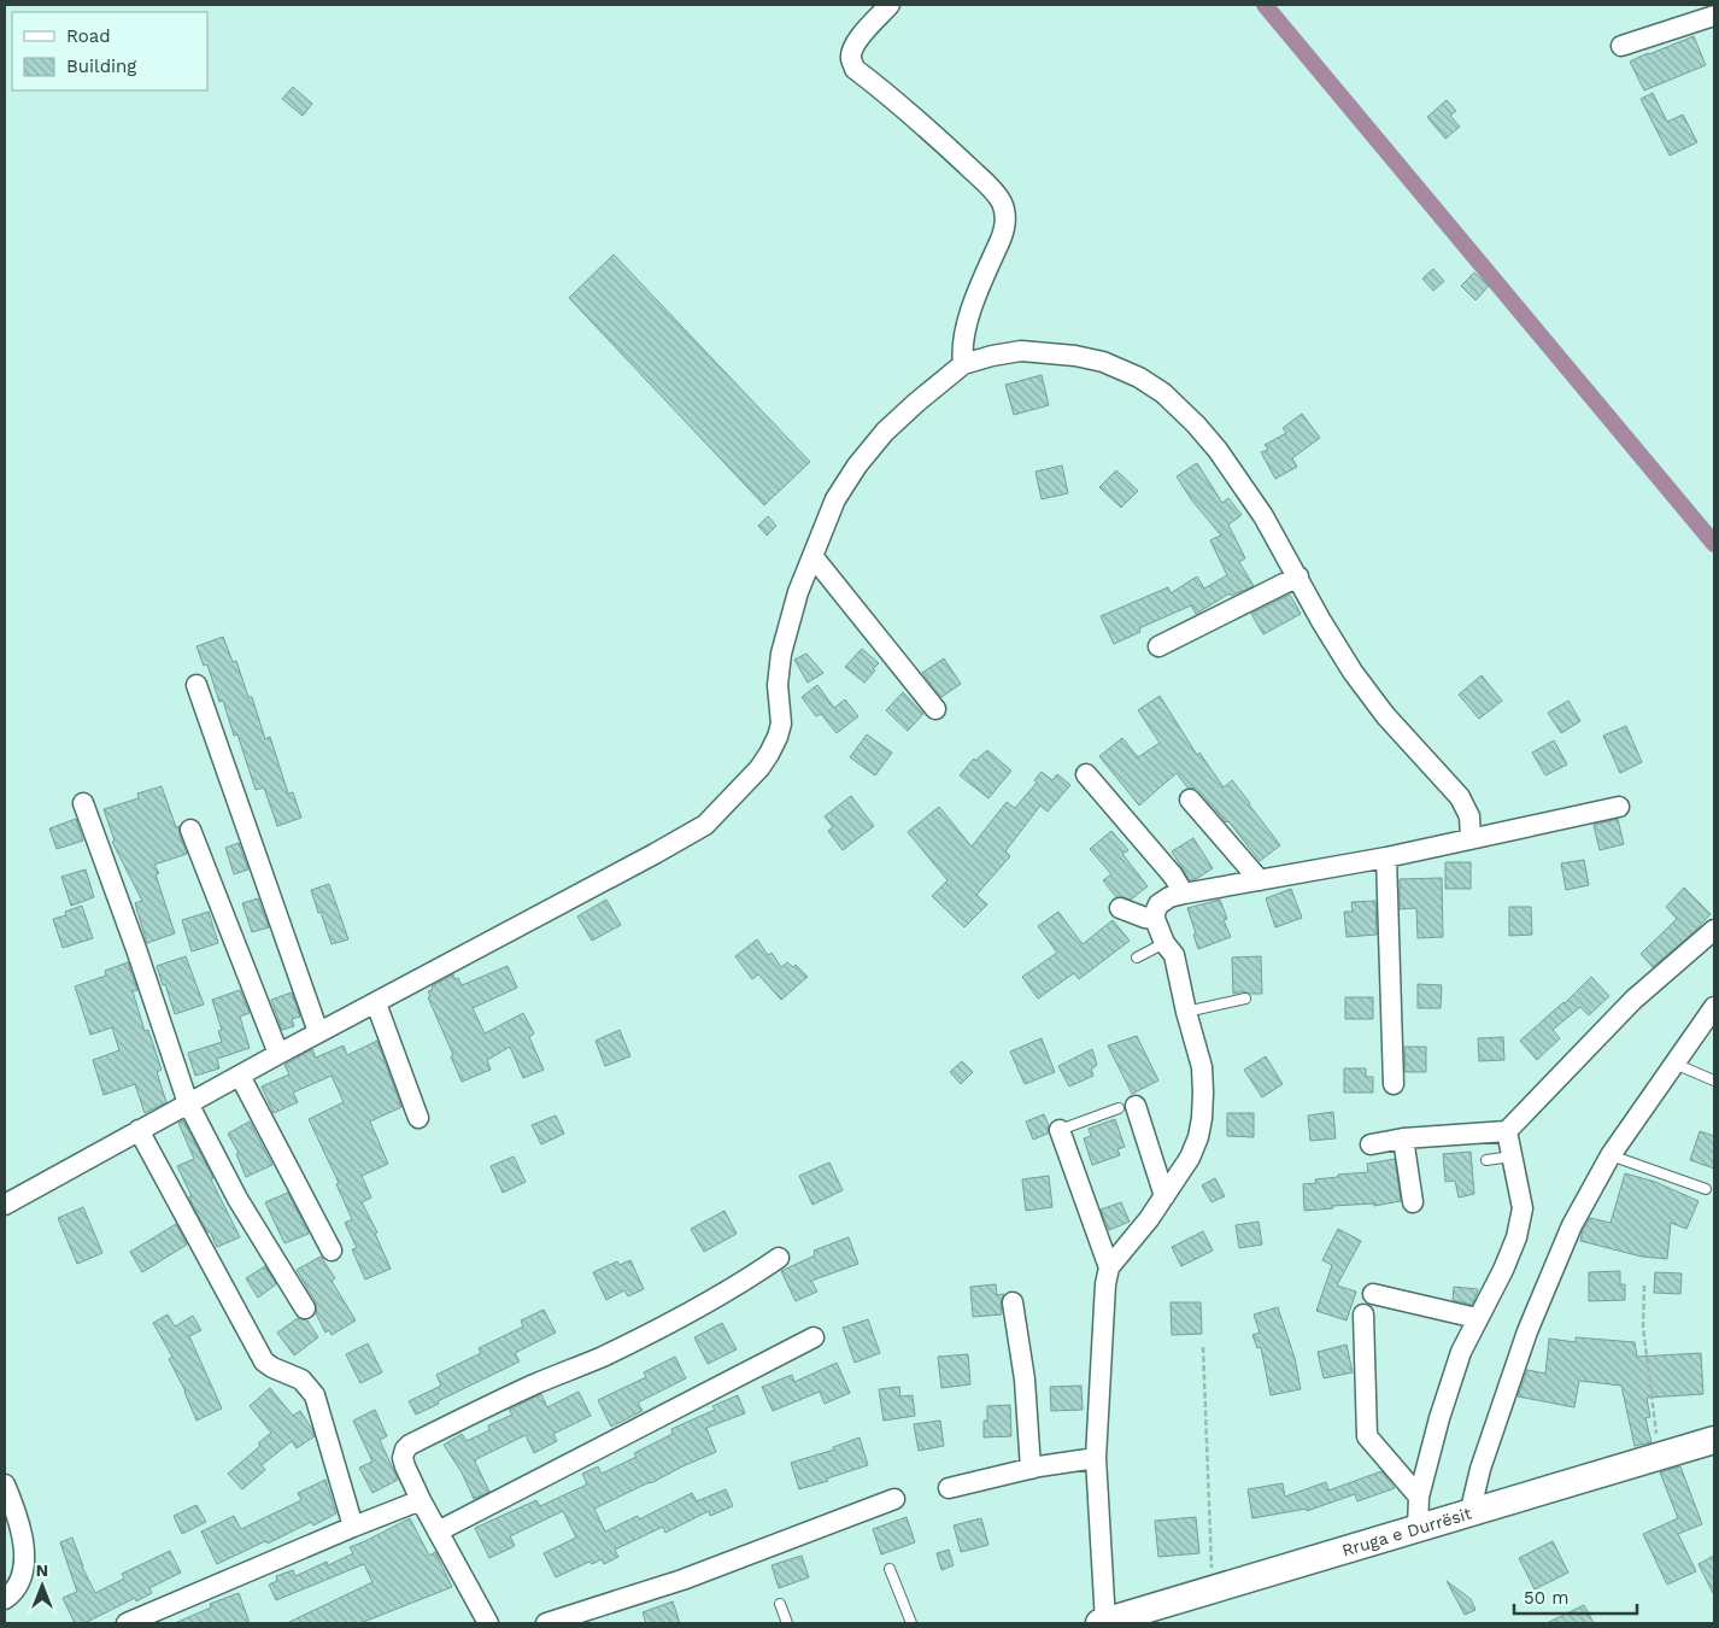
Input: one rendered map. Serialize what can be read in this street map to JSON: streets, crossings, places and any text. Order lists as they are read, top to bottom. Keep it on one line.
{"streets":{"main road":["Rruga e Durrësit"]},"legend":["Road","Building"],"scale_bar":"50 m","north":"top"}
